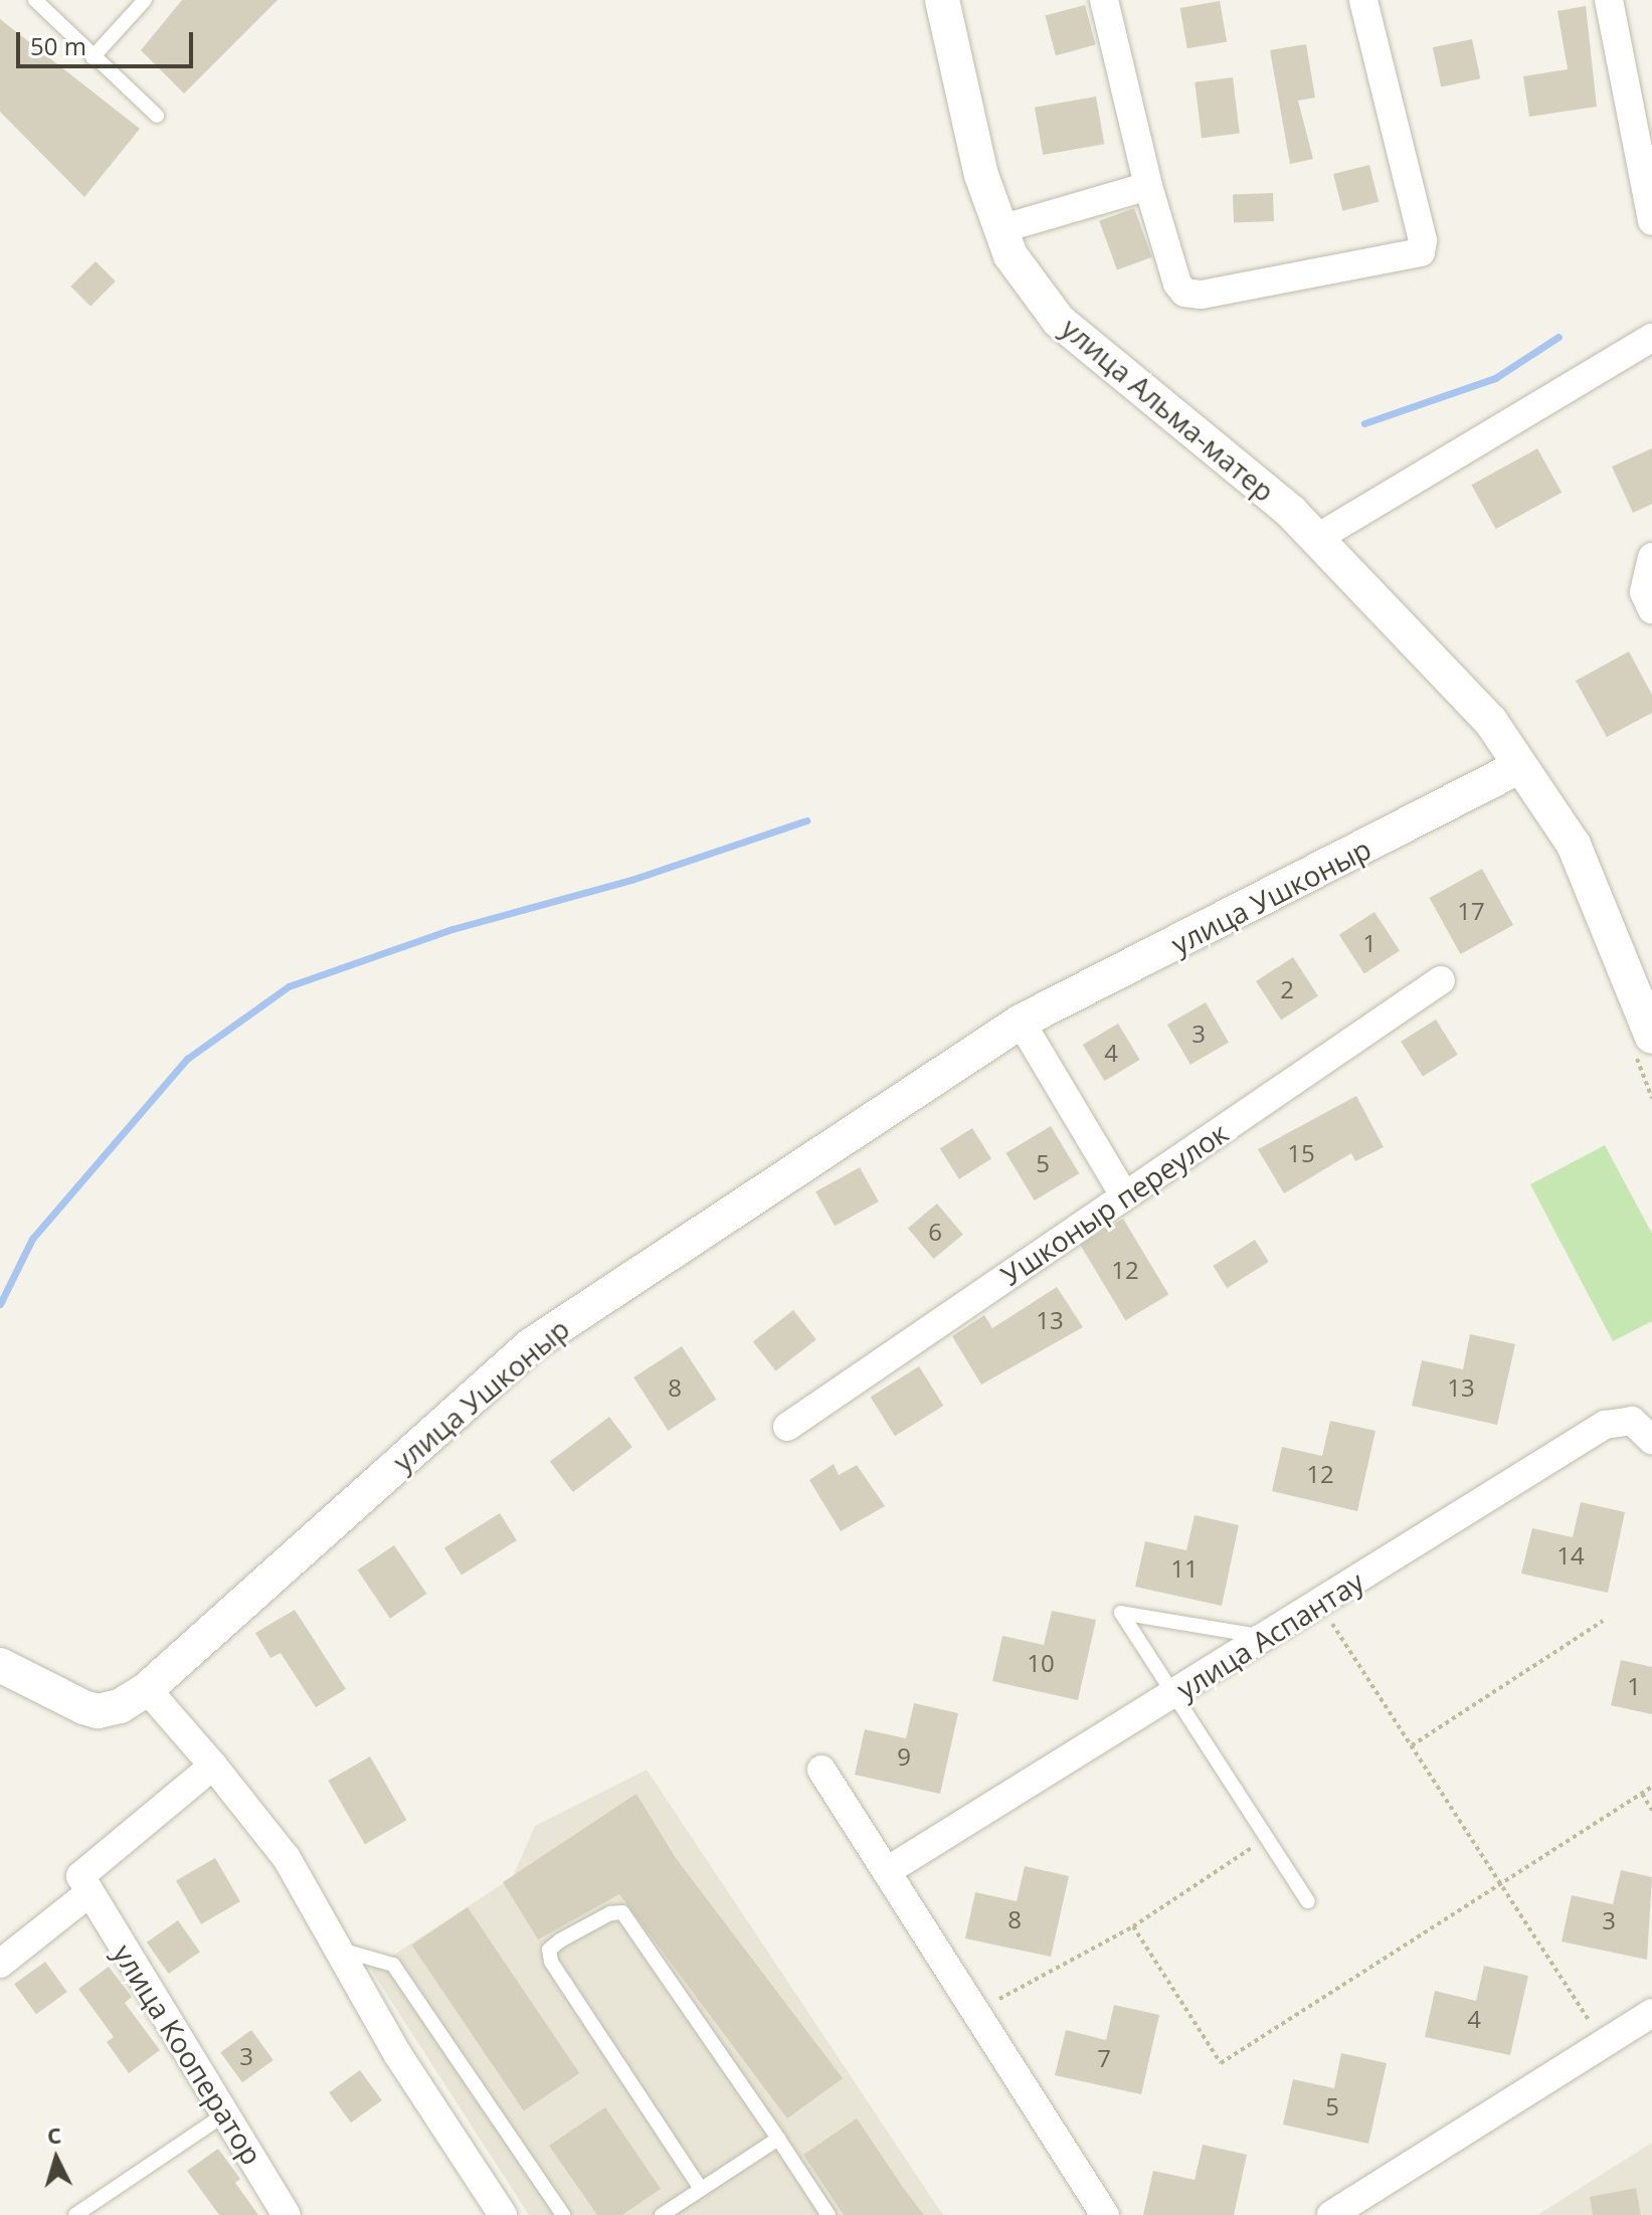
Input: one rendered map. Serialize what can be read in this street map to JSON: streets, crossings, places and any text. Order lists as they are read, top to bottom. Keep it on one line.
{"streets":{"street":["улица Альма-матер","улица Ушконыр","Ушконыр переулок","улица Аспантау","улица Кооператор"]},"crossings":[["улица Альма-матер","улица Ушконыр"]],"house_numbers":["17","1","2","3","4","15","5","6","12","13","8","13","12","14","11","10","1","9","8","3","4","3","7","5"],"scale_bar":"50 m","north":"top"}
